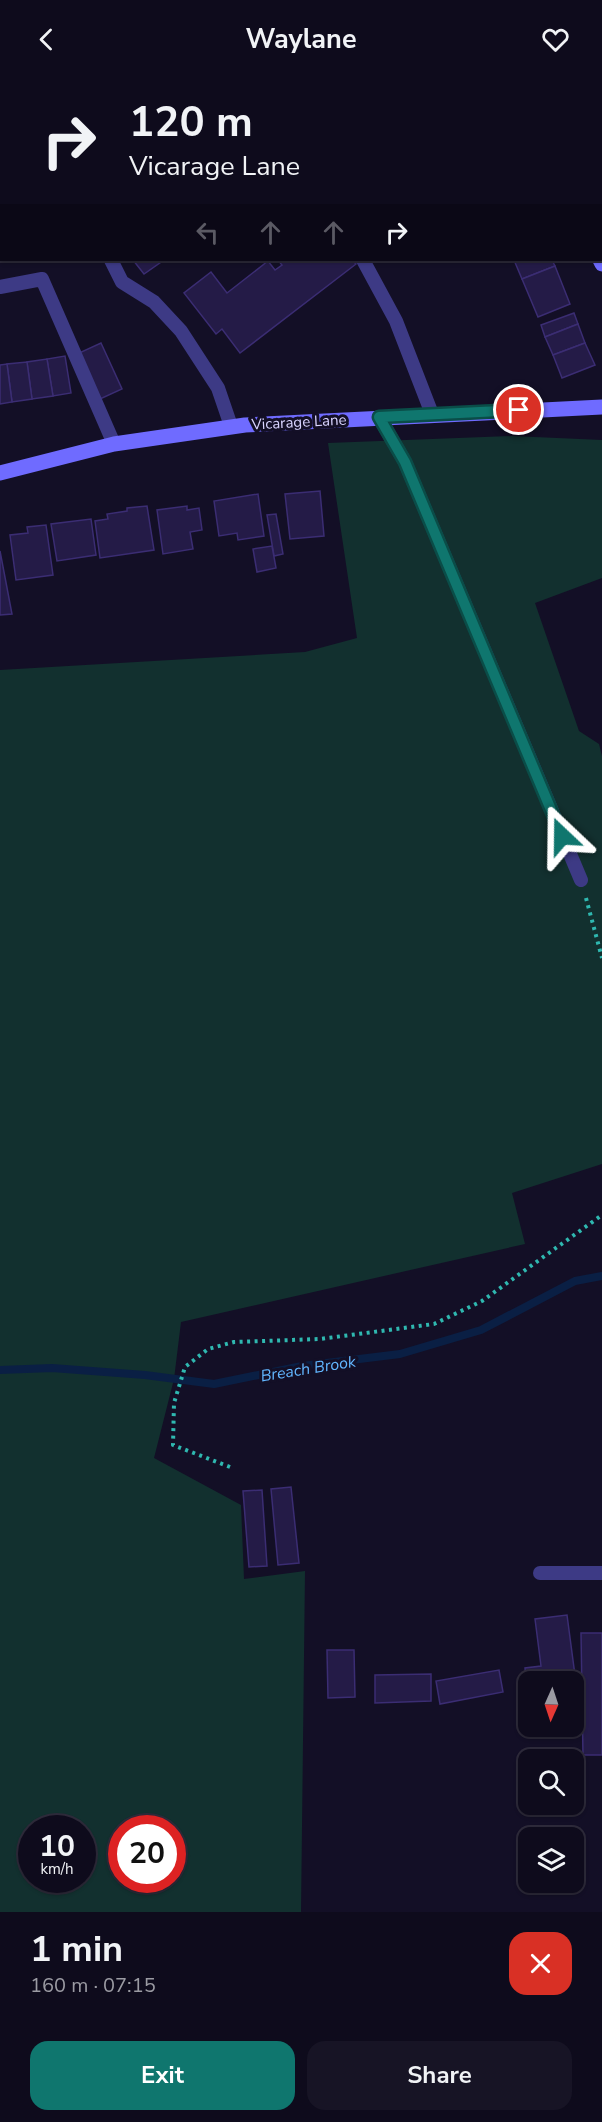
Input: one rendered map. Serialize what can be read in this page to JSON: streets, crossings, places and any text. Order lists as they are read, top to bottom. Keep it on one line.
{"streets":{"street":["Vicarage Lane"]},"water":["Breach Brook"],"north":"bottom","page":{"header":"Waylane","turn":["120 m","Vicarage Lane"],"speed":"10 km/h","limit":"20","heading":["1 min","160 m · 07:15"],"buttons":["Exit","Share"]}}
